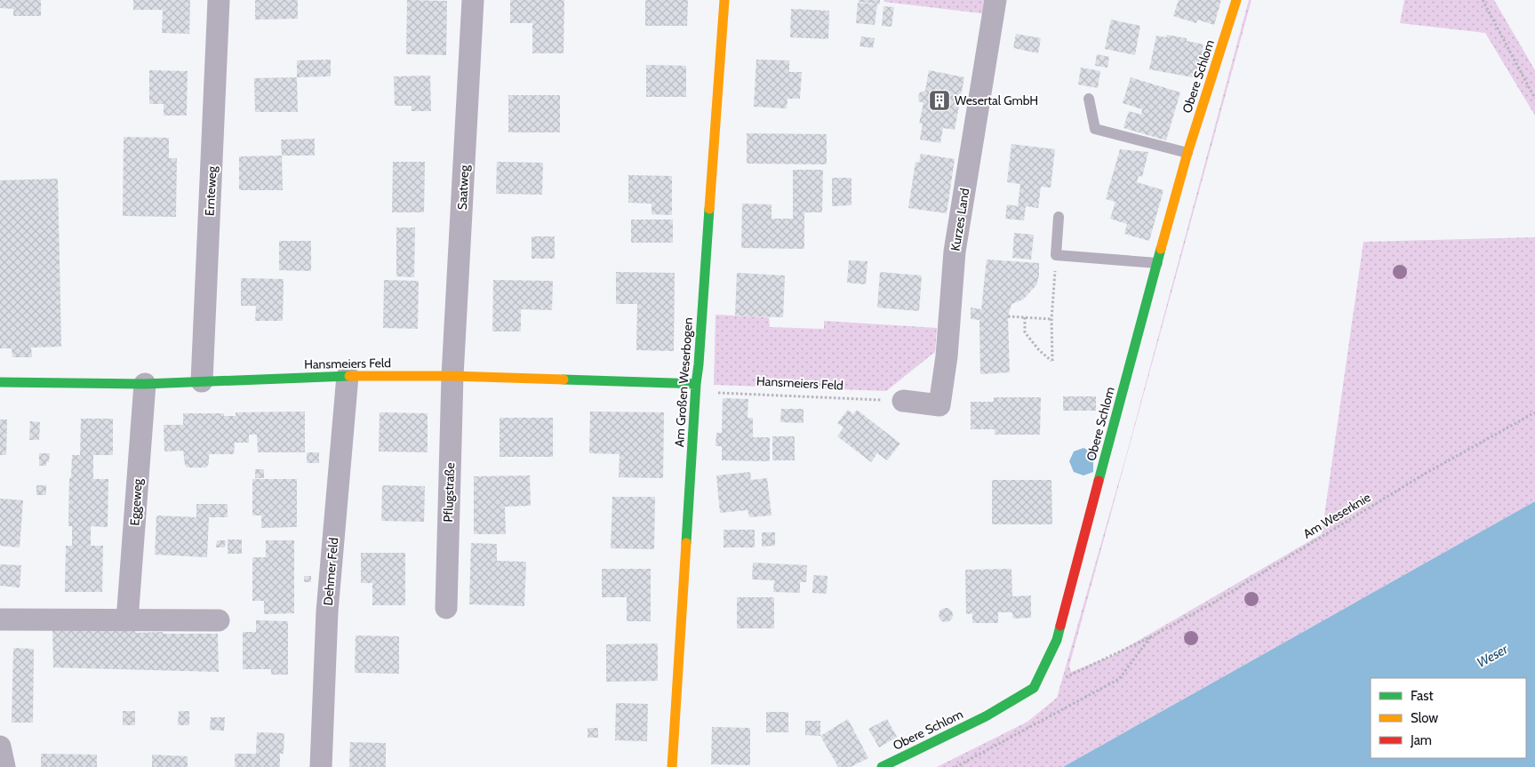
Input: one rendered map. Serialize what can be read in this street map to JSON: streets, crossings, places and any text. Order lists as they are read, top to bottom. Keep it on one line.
{"streets":{"street":["Obere Schlom","Saatweg","Ernteweg","Kurzes Land","Hansmeiers Feld","Am Großen Weserbogen","Pflugstraße","Eggeweg","Dehmer Feld"],"path":["Am Weserknie"]},"crossings":[["Obere Schlom","Am Weserknie"],["Saatweg","Hansmeiers Feld"],["Saatweg","Pflugstraße"],["Ernteweg","Hansmeiers Feld"],["Kurzes Land","Hansmeiers Feld"],["Hansmeiers Feld","Am Großen Weserbogen"],["Hansmeiers Feld","Pflugstraße"],["Hansmeiers Feld","Eggeweg"],["Hansmeiers Feld","Dehmer Feld"]],"water":["Weser"],"places":{"building":["Wesertal GmbH"]},"legend":["Fast","Slow","Jam"]}
